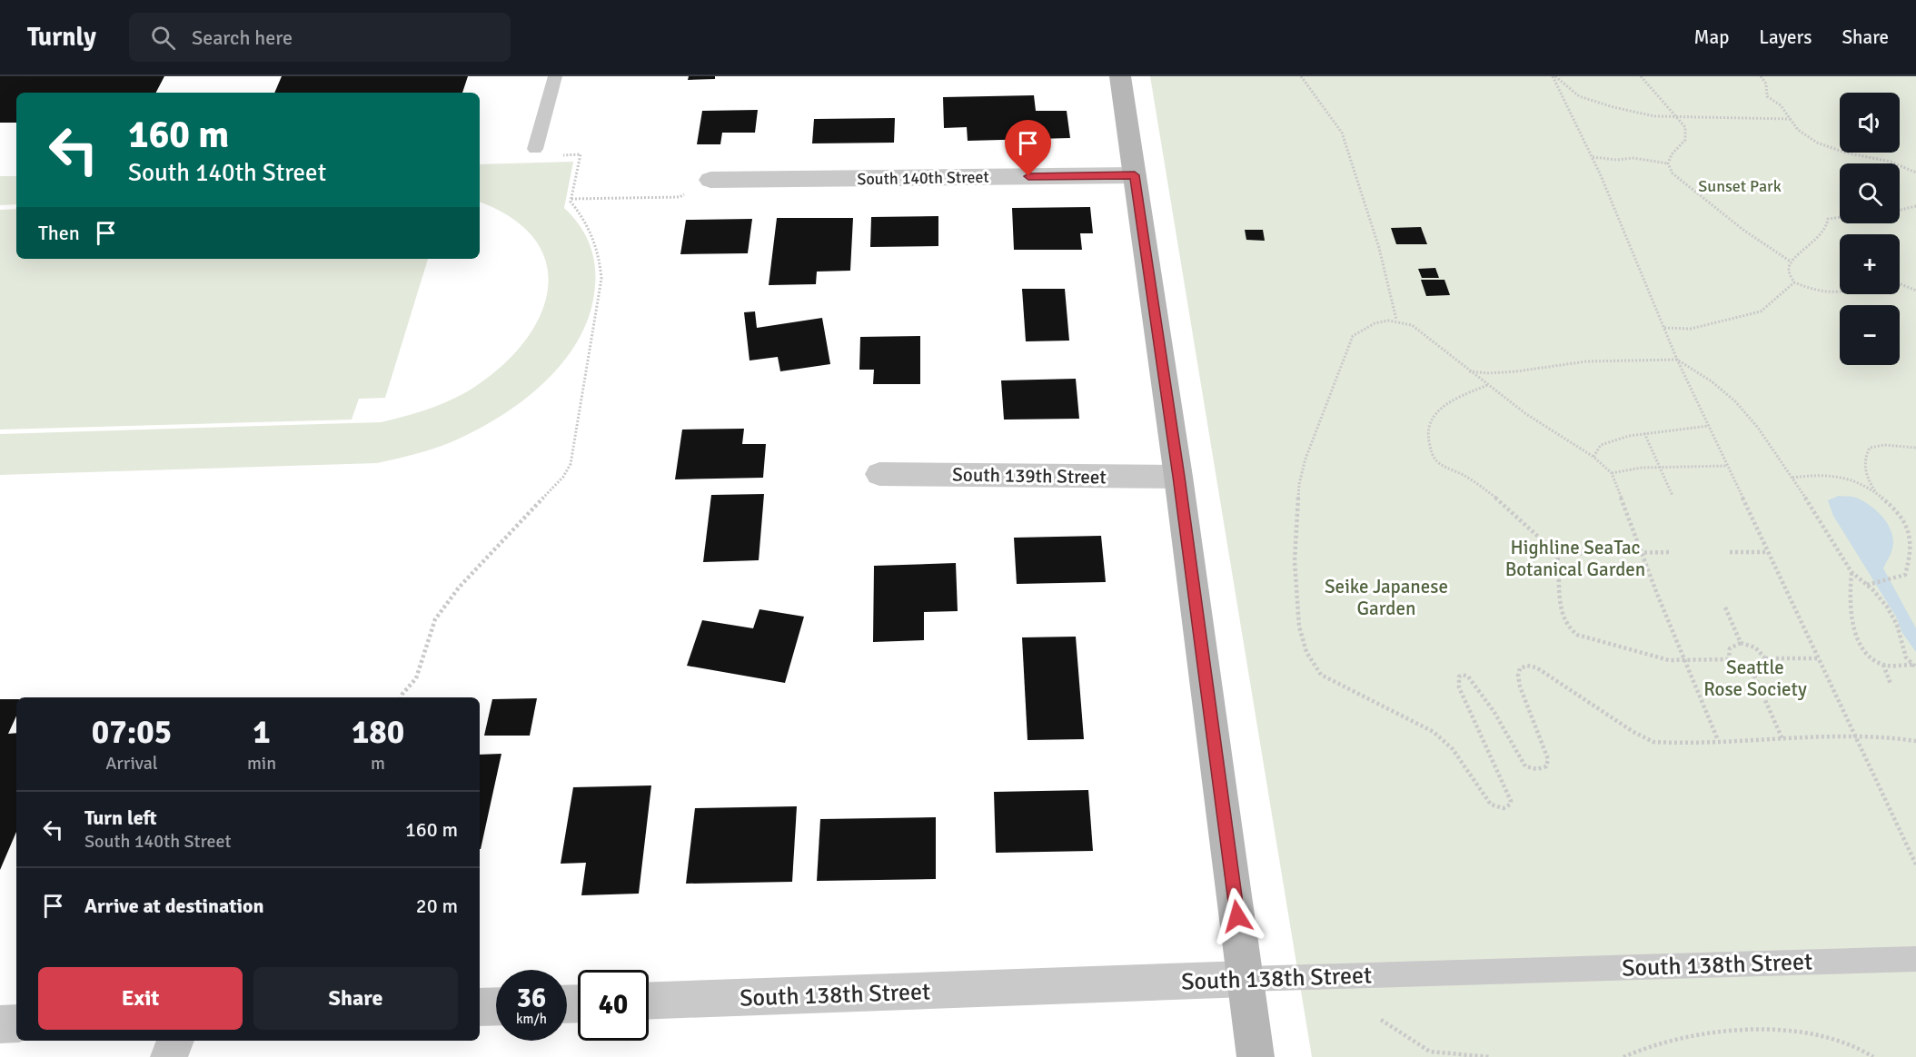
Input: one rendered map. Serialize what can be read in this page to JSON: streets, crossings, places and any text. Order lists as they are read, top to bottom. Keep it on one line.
{"streets":{"street":["South 140th Street","South 139th Street","South 138th Street"]},"parks":["Sunset Park","Highline SeaTac Botanical Garden","Seike Japanese Garden","Seattle Rose Society"],"page":{"header":"Turnly","search":"Search here","nav":["Map","Layers","Share"],"map_buttons":["+","−"],"turn":["160 m","South 140th Street"],"then":"Then","eta":["07:05","Arrival","1","min","180","m"],"list":[{"name":"Turn left","note":"South 140th Street","value":"160 m"},{"name":"Arrive at destination","value":"20 m"}],"buttons":["Exit","Share"],"speed":"36 km/h","limit":"40"}}
